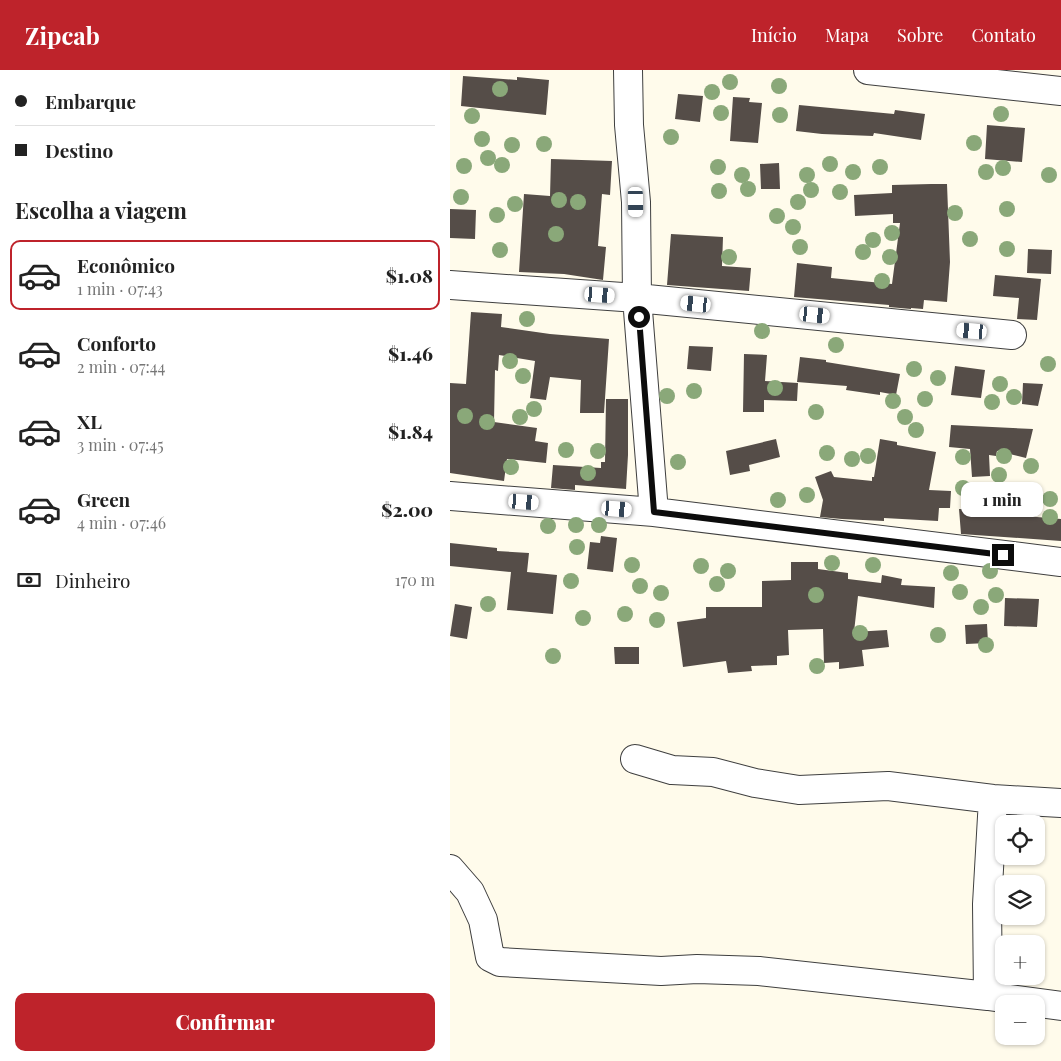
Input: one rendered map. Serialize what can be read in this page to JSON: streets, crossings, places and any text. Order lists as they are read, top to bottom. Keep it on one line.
{"page":{"header":"Zipcab","nav":["Início","Mapa","Sobre","Contato"],"banner":["Embarque","Destino"],"heading":"Escolha a viagem","list":[{"name":"Econômico","note":"1 min · 07:43","value":"$1.08"},{"name":"Conforto","note":"2 min · 07:44","value":"$1.46"},{"name":"XL","note":"3 min · 07:45","value":"$1.84"},{"name":"Green","note":"4 min · 07:46","value":"$2.00"}],"bubble":"1 min","pay":["Dinheiro","170 m"],"map_buttons":["+","−"],"buttons":"Confirmar"}}
